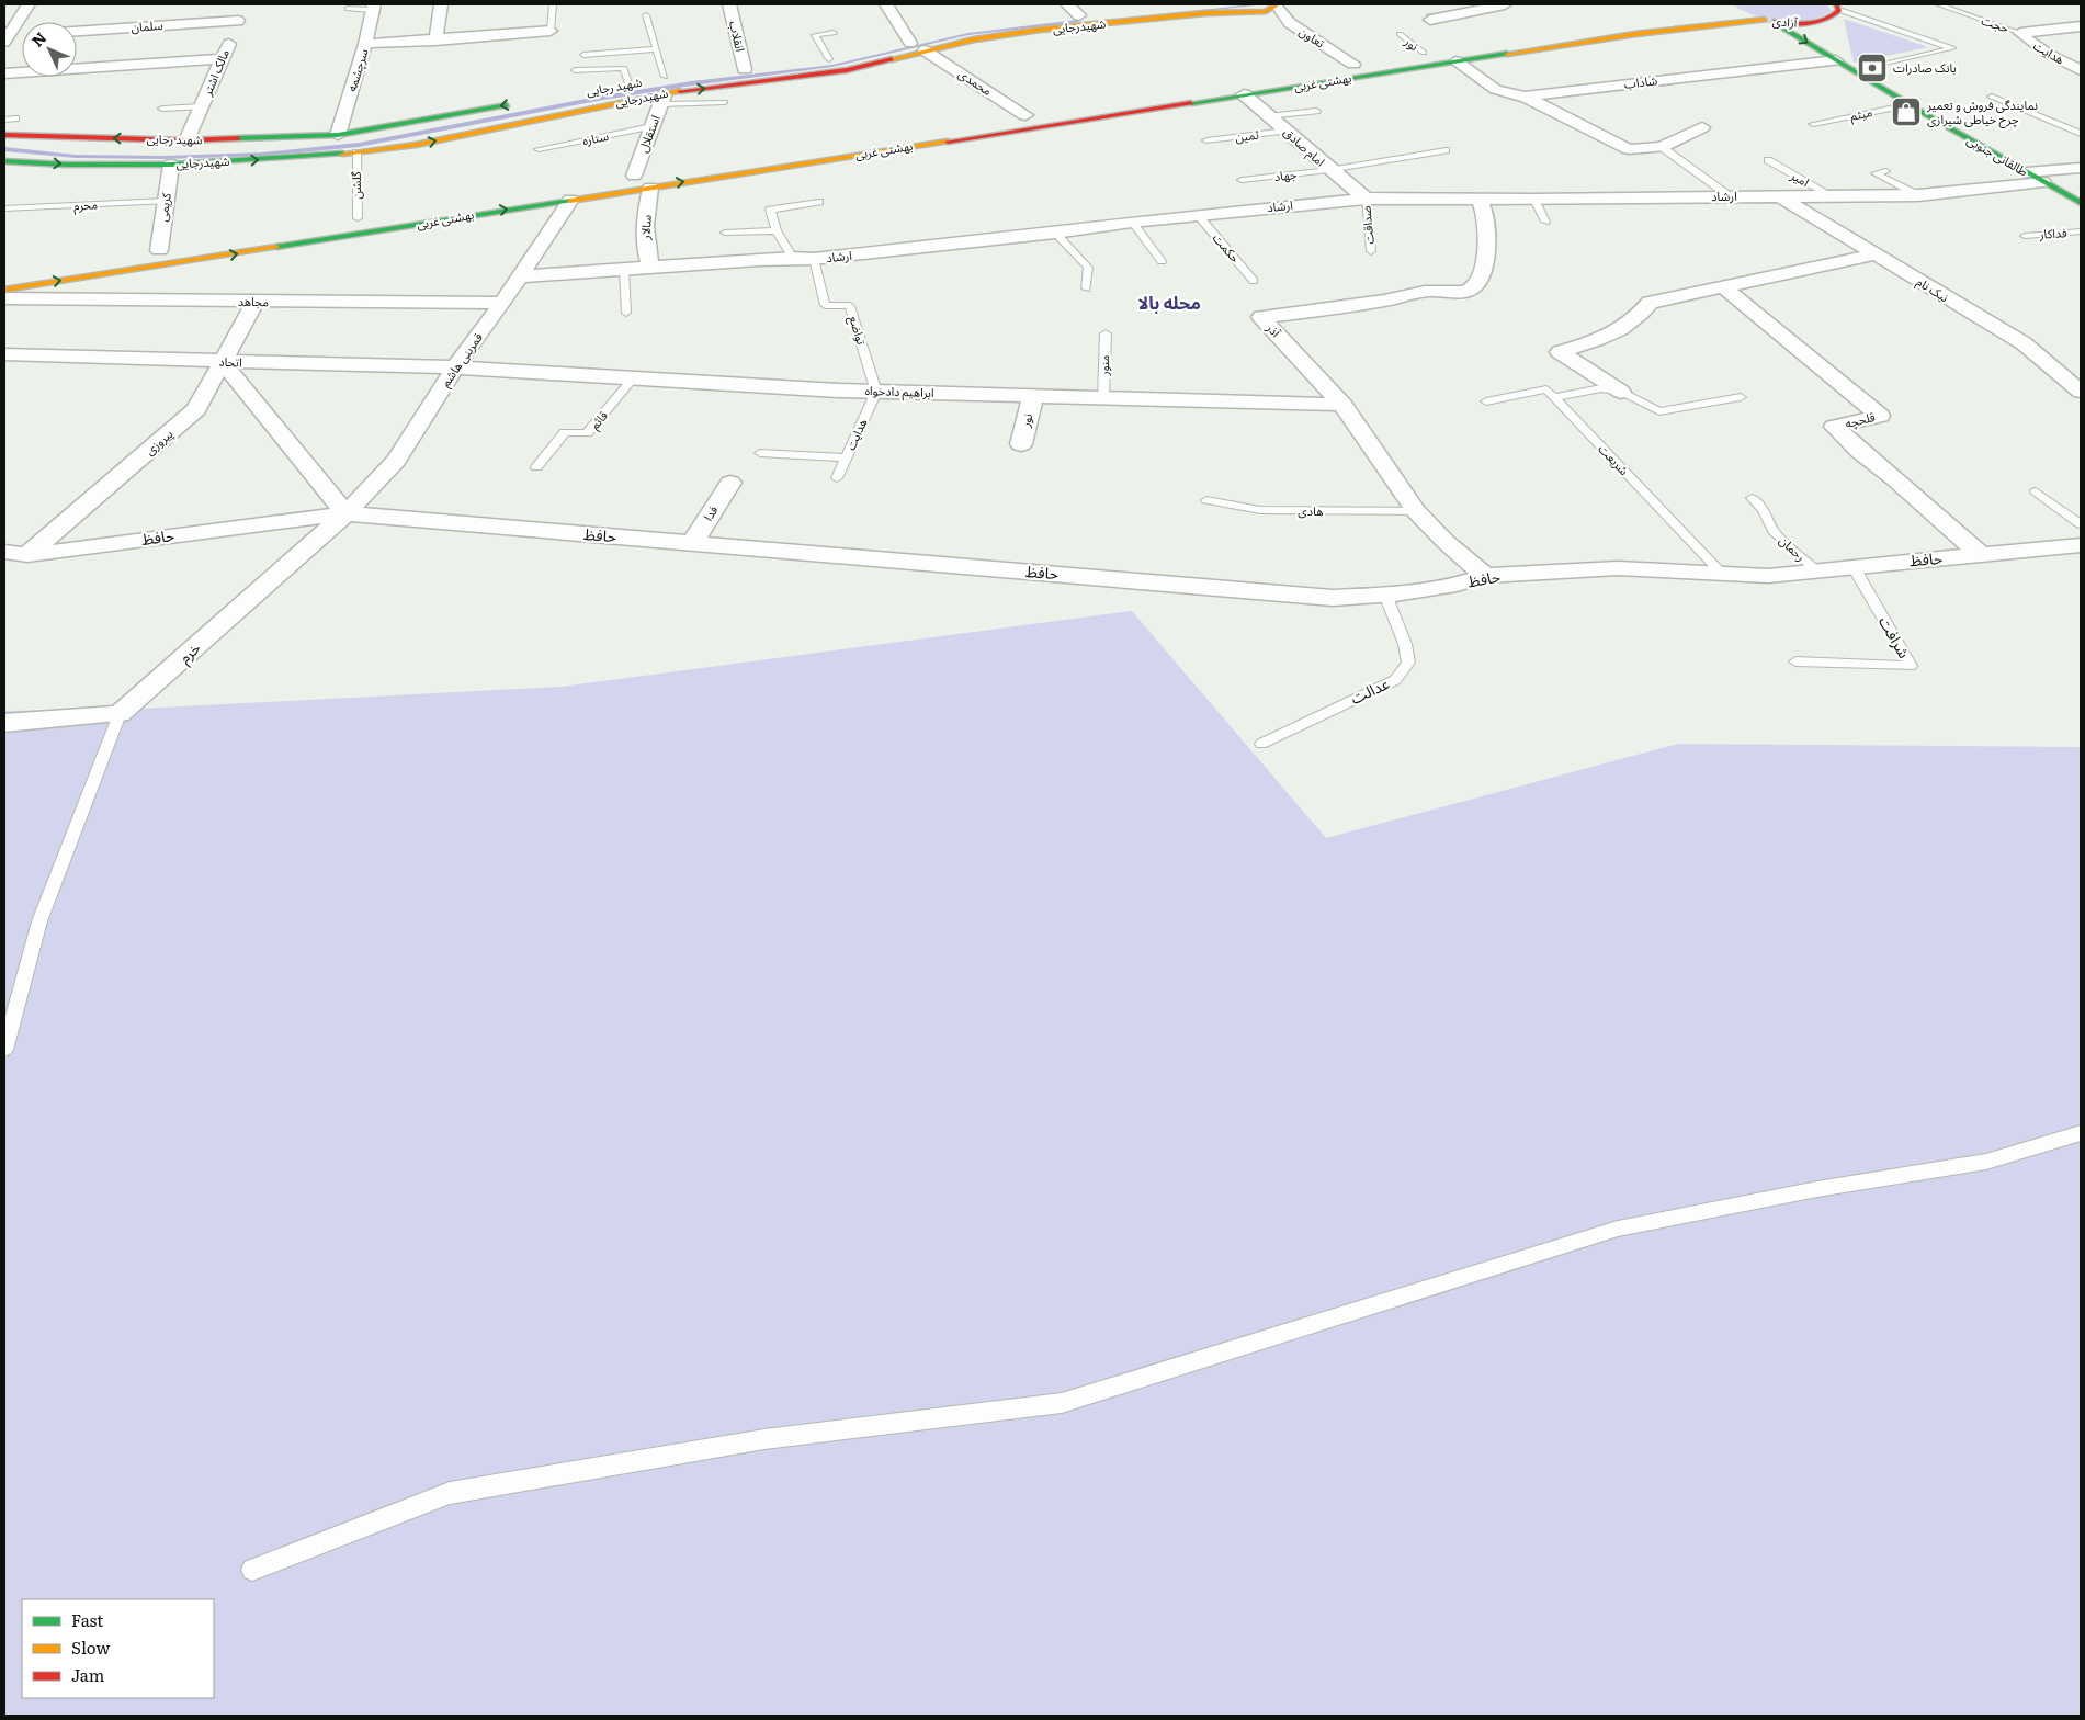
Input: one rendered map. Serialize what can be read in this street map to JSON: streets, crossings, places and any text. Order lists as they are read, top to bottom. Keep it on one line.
{"streets":{"street":["آزادی","سلمان","شهیدرجایی","انقلاب","تعاون","نور","هدایت","سرچشمه","مالک اشتر","محمدی","بهشتی غربی","شاداب","شهید رجایی","استقلال","امام صادق","طالقانی جنوبی","ارشاد","کریمی","سالار","نیک نام","مجاهد","آذر","قمربنی هاشم","اتحاد","ابراهیم دادخواه","قلحچه","پیروزی","فدا","حافظ","خرم"],"lane":["حجت","میثم","ثمین","ستاره","جهاد","امیر","گلشن","محرم","صداقت","فداکار","حکمت","تواضع","منور","قائم","شریعت","هادی","رحمان","شرافت","عدالت"]},"crossings":[["آزادی","بهشتی غربی"],["آزادی","طالقانی جنوبی"],["حجت","هدایت"],["سلمان","مالک اشتر"],["شهیدرجایی","تعاون"],["شهیدرجایی","محمدی"],["شهیدرجایی","استقلال"],["شهیدرجایی","گلشن"],["شهیدرجایی","کریمی"],["تعاون","بهشتی غربی"],["نور","ابراهیم دادخواه"],["هدایت","تواضع"],["هدایت","ابراهیم دادخواه"],["سرچشمه","شهید رجایی"],["مالک اشتر","شهید رجایی"],["بهشتی غربی","شاداب"],["بهشتی غربی","استقلال"],["بهشتی غربی","امام صادق"],["بهشتی غربی","طالقانی جنوبی"],["بهشتی غربی","سالار"],["بهشتی غربی","قمربنی هاشم"],["شاداب","طالقانی جنوبی"],["میثم","طالقانی جنوبی"],["استقلال","ستاره"],["استقلال","سالار"],["ثمین","امام صادق"],["امام صادق","جهاد"],["امام صادق","ارشاد"],["امام صادق","صداقت"],["طالقانی جنوبی","ارشاد"],["امیر","ارشاد"],["ارشاد","صداقت"],["ارشاد","سالار"],["ارشاد","حکمت"],["ارشاد","نیک نام"],["ارشاد","تواضع"],["ارشاد","آذر"],["ارشاد","قمربنی هاشم"],["محرم","کریمی"],["مجاهد","قمربنی هاشم"],["مجاهد","پیروزی"],["تواضع","ابراهیم دادخواه"],["آذر","ابراهیم دادخواه"],["آذر","هادی"],["آذر","حافظ"],["قمربنی هاشم","اتحاد"],["قمربنی هاشم","ابراهیم دادخواه"],["قمربنی هاشم","حافظ"],["قمربنی هاشم","خرم"],["اتحاد","ابراهیم دادخواه"],["اتحاد","پیروزی"],["منور","ابراهیم دادخواه"],["ابراهیم دادخواه","قائم"],["قلحچه","حافظ"],["پیروزی","حافظ"],["شریعت","حافظ"],["فدا","حافظ"],["حافظ","رحمان"],["حافظ","شرافت"],["حافظ","خرم"],["حافظ","عدالت"]],"one_way":["بهشتی غربی"],"districts":["محله بالا"],"places":{"bank":["بانک صادرات"],"shop":["نمایندگی فروش و تعمیر چرخ خیاطی شیرازی"]},"legend":["Fast","Slow","Jam"],"north":"top left"}
